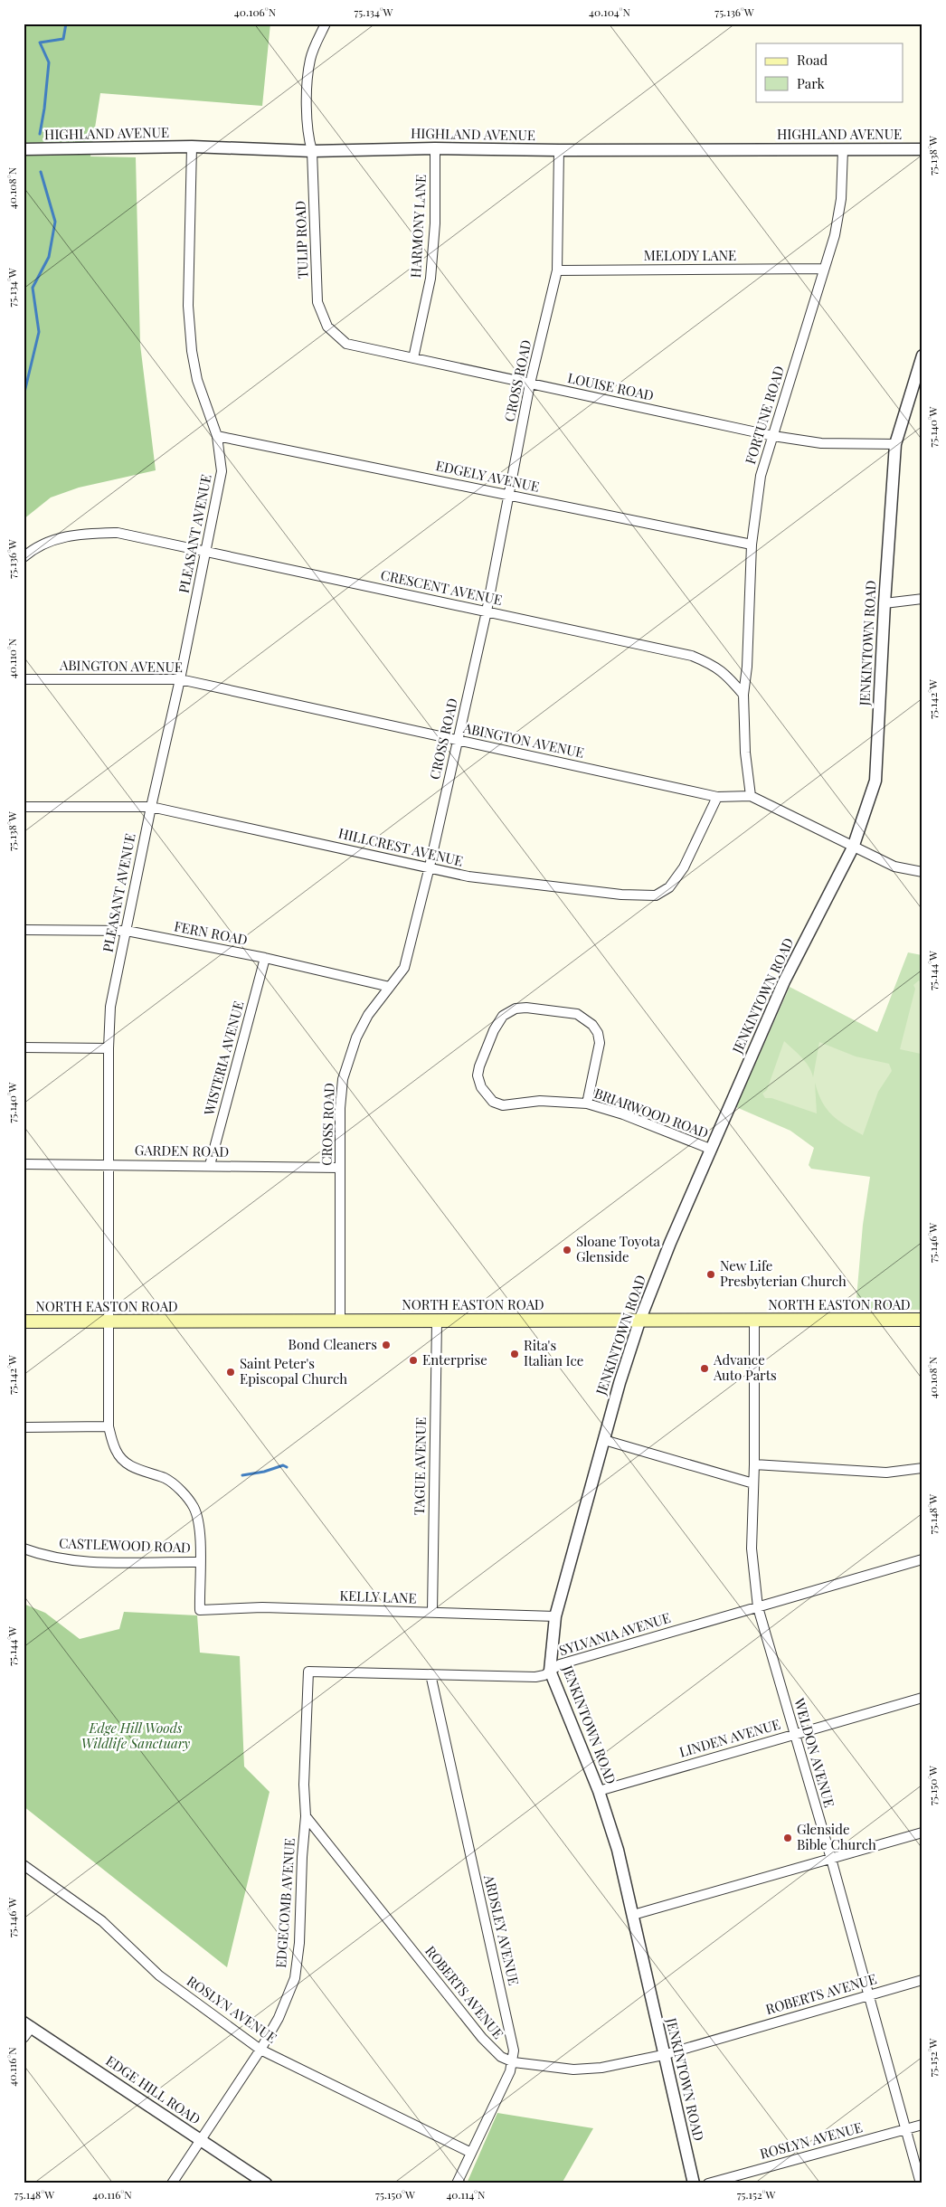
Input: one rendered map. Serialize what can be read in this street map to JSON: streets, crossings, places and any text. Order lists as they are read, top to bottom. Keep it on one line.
{"streets":{"main road":["NORTH EASTON ROAD"],"street":["HIGHLAND AVENUE","HARMONY LANE","TULIP ROAD","MELODY LANE","CROSS ROAD","LOUISE ROAD","FORTUNE ROAD","EDGELY AVENUE","PLEASANT AVENUE","CRESCENT AVENUE","JENKINTOWN ROAD","ABINGTON AVENUE","HILLCREST AVENUE","FERN ROAD","WISTERIA AVENUE","BRIARWOOD ROAD","GARDEN ROAD","TAGUE AVENUE","CASTLEWOOD ROAD","KELLY LANE","SYLVANIA AVENUE","LINDEN AVENUE","WELDON AVENUE","EDGECOMB AVENUE","ARDSLEY AVENUE","ROBERTS AVENUE","ROSLYN AVENUE","EDGE HILL ROAD"]},"crossings":[["HIGHLAND AVENUE","HARMONY LANE"],["HIGHLAND AVENUE","TULIP ROAD"],["HIGHLAND AVENUE","CROSS ROAD"],["HIGHLAND AVENUE","FORTUNE ROAD"],["HIGHLAND AVENUE","PLEASANT AVENUE"],["HARMONY LANE","LOUISE ROAD"],["TULIP ROAD","LOUISE ROAD"],["MELODY LANE","CROSS ROAD"],["MELODY LANE","FORTUNE ROAD"],["CROSS ROAD","LOUISE ROAD"],["CROSS ROAD","EDGELY AVENUE"],["CROSS ROAD","CRESCENT AVENUE"],["CROSS ROAD","ABINGTON AVENUE"],["CROSS ROAD","HILLCREST AVENUE"],["CROSS ROAD","FERN ROAD"],["CROSS ROAD","GARDEN ROAD"],["CROSS ROAD","NORTH EASTON ROAD"],["LOUISE ROAD","FORTUNE ROAD"],["LOUISE ROAD","JENKINTOWN ROAD"],["FORTUNE ROAD","EDGELY AVENUE"],["FORTUNE ROAD","CRESCENT AVENUE"],["EDGELY AVENUE","PLEASANT AVENUE"],["PLEASANT AVENUE","CRESCENT AVENUE"],["PLEASANT AVENUE","ABINGTON AVENUE"],["PLEASANT AVENUE","HILLCREST AVENUE"],["PLEASANT AVENUE","FERN ROAD"],["PLEASANT AVENUE","GARDEN ROAD"],["PLEASANT AVENUE","NORTH EASTON ROAD"],["PLEASANT AVENUE","CASTLEWOOD ROAD"],["PLEASANT AVENUE","KELLY LANE"],["JENKINTOWN ROAD","ABINGTON AVENUE"],["JENKINTOWN ROAD","BRIARWOOD ROAD"],["JENKINTOWN ROAD","NORTH EASTON ROAD"],["JENKINTOWN ROAD","KELLY LANE"],["JENKINTOWN ROAD","SYLVANIA AVENUE"],["JENKINTOWN ROAD","LINDEN AVENUE"],["JENKINTOWN ROAD","ROBERTS AVENUE"],["ABINGTON AVENUE","HILLCREST AVENUE"],["FERN ROAD","WISTERIA AVENUE"],["WISTERIA AVENUE","GARDEN ROAD"],["NORTH EASTON ROAD","TAGUE AVENUE"],["NORTH EASTON ROAD","WELDON AVENUE"],["TAGUE AVENUE","KELLY LANE"],["SYLVANIA AVENUE","WELDON AVENUE"],["SYLVANIA AVENUE","EDGECOMB AVENUE"],["SYLVANIA AVENUE","ARDSLEY AVENUE"],["LINDEN AVENUE","WELDON AVENUE"],["WELDON AVENUE","ROBERTS AVENUE"],["WELDON AVENUE","ROSLYN AVENUE"],["EDGECOMB AVENUE","ROBERTS AVENUE"],["EDGECOMB AVENUE","ROSLYN AVENUE"],["EDGECOMB AVENUE","EDGE HILL ROAD"],["ARDSLEY AVENUE","ROBERTS AVENUE"]],"parks":["Edge Hill Woods Wildlife Sanctuary"],"places":["Sloane Toyota Glenside","New Life Presbyterian Church","Bond Cleaners","Rita's Italian Ice","Enterprise","Advance Auto Parts","Saint Peter's Episcopal Church","Glenside Bible Church"],"legend":["Road","Park"],"coordinates":["40.106°N","75.134°W","40.104°N","75.136°W","75.138°W","40.108°N","75.140°W","40.110°N","75.142°W","75.144°W","75.146°W","75.148°W","75.150°W","75.152°W","40.116°N","40.114°N"]}
